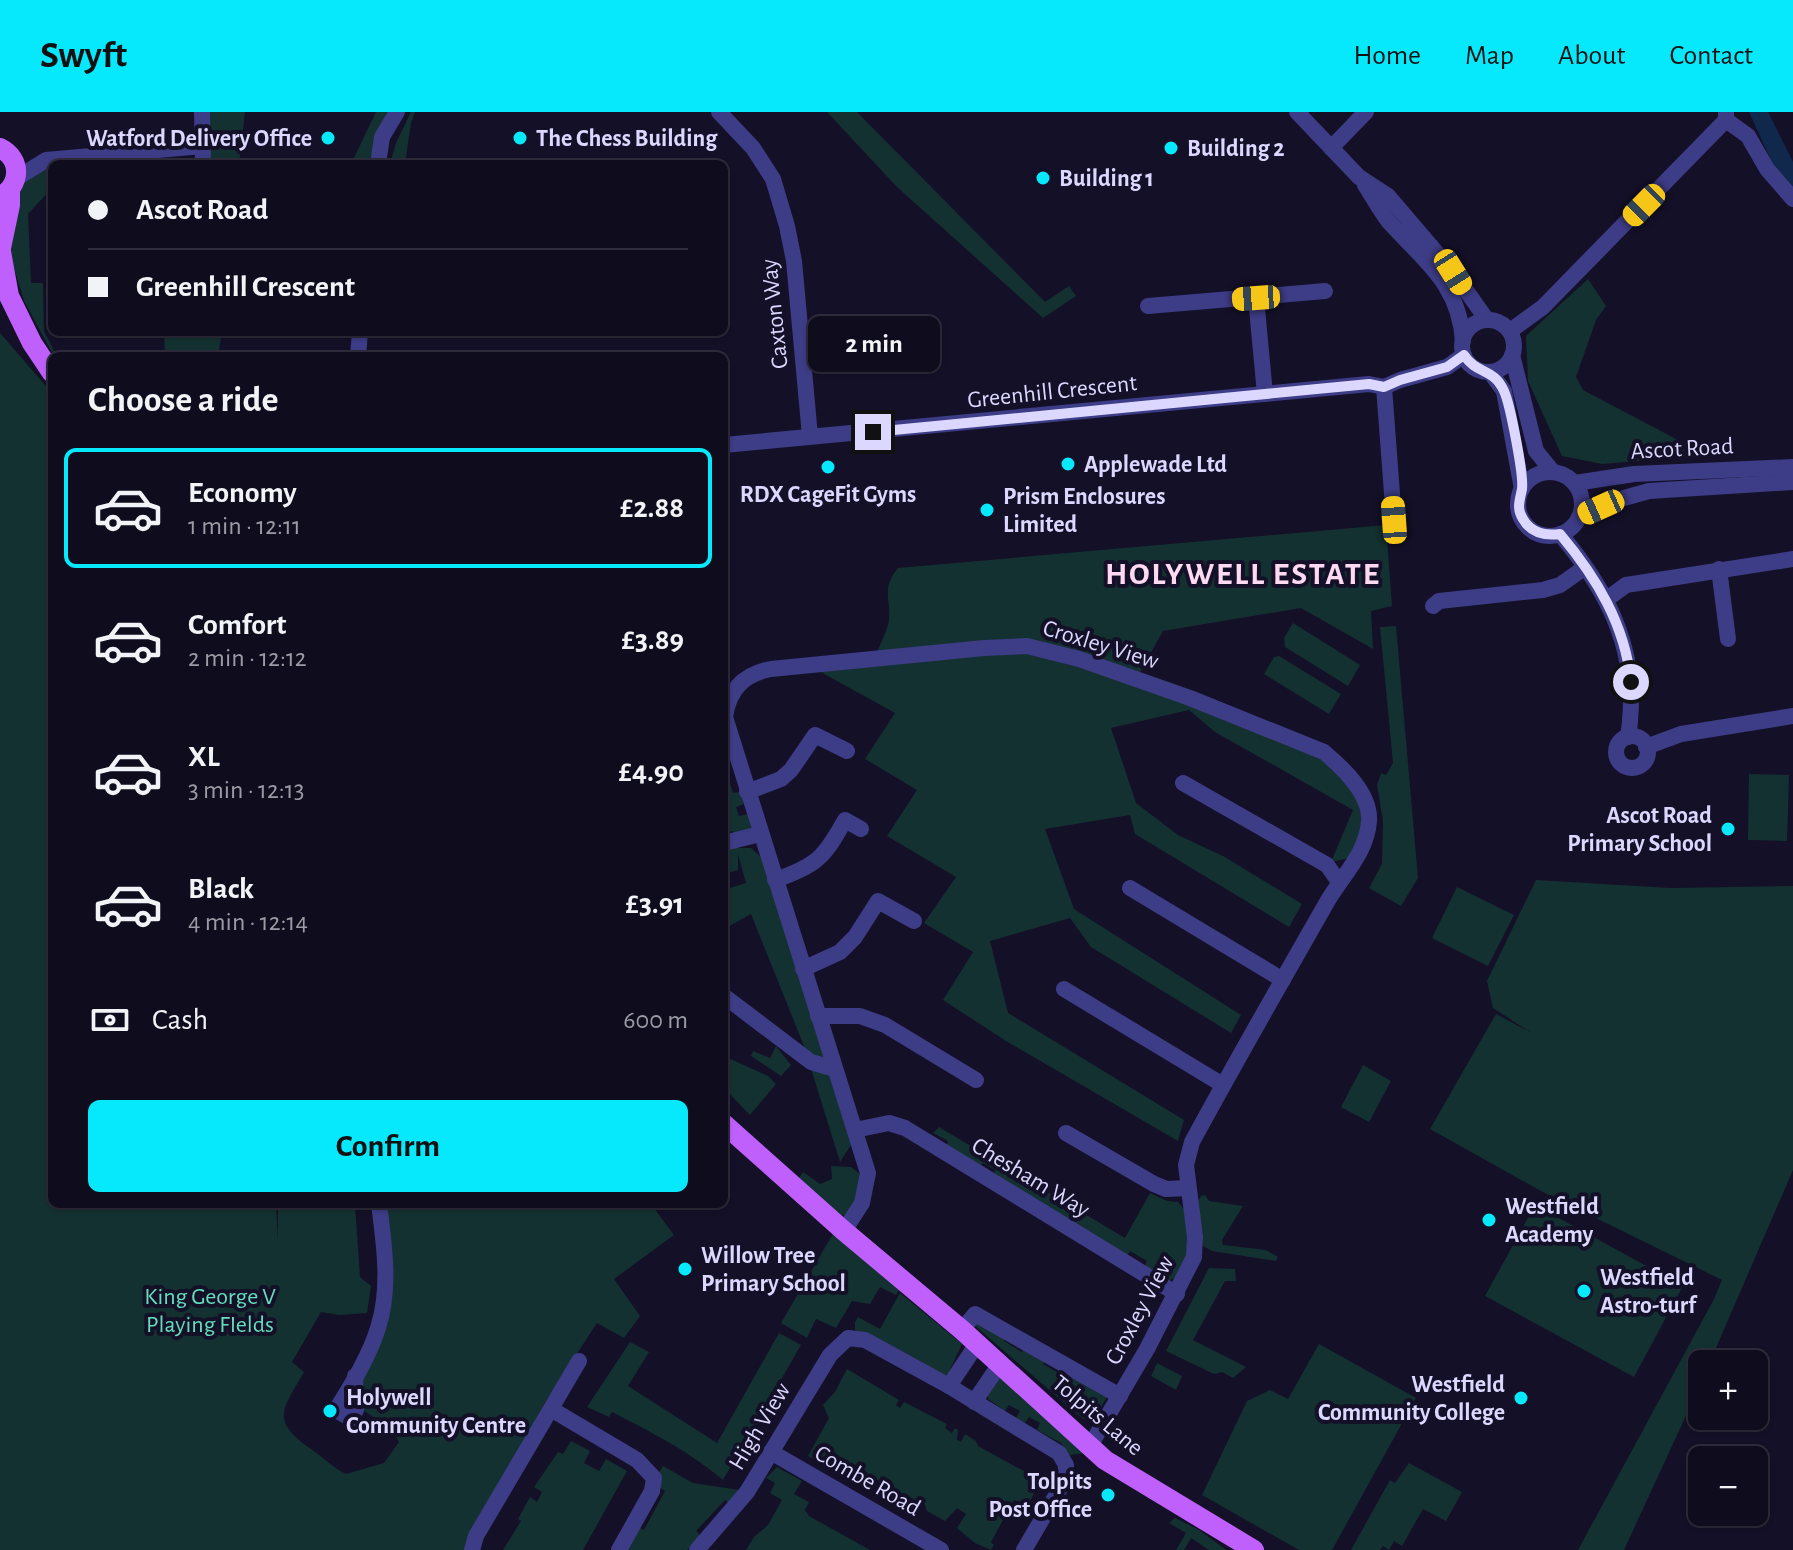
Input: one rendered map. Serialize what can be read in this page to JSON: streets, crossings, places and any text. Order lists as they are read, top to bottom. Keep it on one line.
{"streets":{"main road":["Tolpits Lane"],"street":["Caxton Way","Greenhill Crescent","Ascot Road","Croxley View","Chesham Way","High View","Combe Road"]},"crossings":[["Caxton Way","Greenhill Crescent"],["Croxley View","Chesham Way"],["Croxley View","Tolpits Lane"],["High View","Combe Road"]],"districts":["HOLYWELL ESTATE"],"parks":["King George V Playing FIelds"],"places":["Watford Delivery Office","The Chess Building","Building 2","Building 1","Applewade Ltd","RDX CageFit Gyms","Prism Enclosures Limited","Ascot Road Primary School","Westfield Academy","Willow Tree Primary School","Westfield Astro-turf","Westfield Community College","Holywell Community Centre","Tolpits Post Office"],"page":{"header":"Swyft","nav":["Home","Map","About","Contact"],"banner":["Ascot Road","Greenhill Crescent"],"bubble":"2 min","heading":"Choose a ride","list":[{"name":"Economy","note":"1 min · 12:11","value":"£2.88"},{"name":"Comfort","note":"2 min · 12:12","value":"£3.89"},{"name":"XL","note":"3 min · 12:13","value":"£4.90"},{"name":"Black","note":"4 min · 12:14","value":"£3.91"}],"pay":["Cash","600 m"],"buttons":"Confirm","map_buttons":["+","−"]}}
